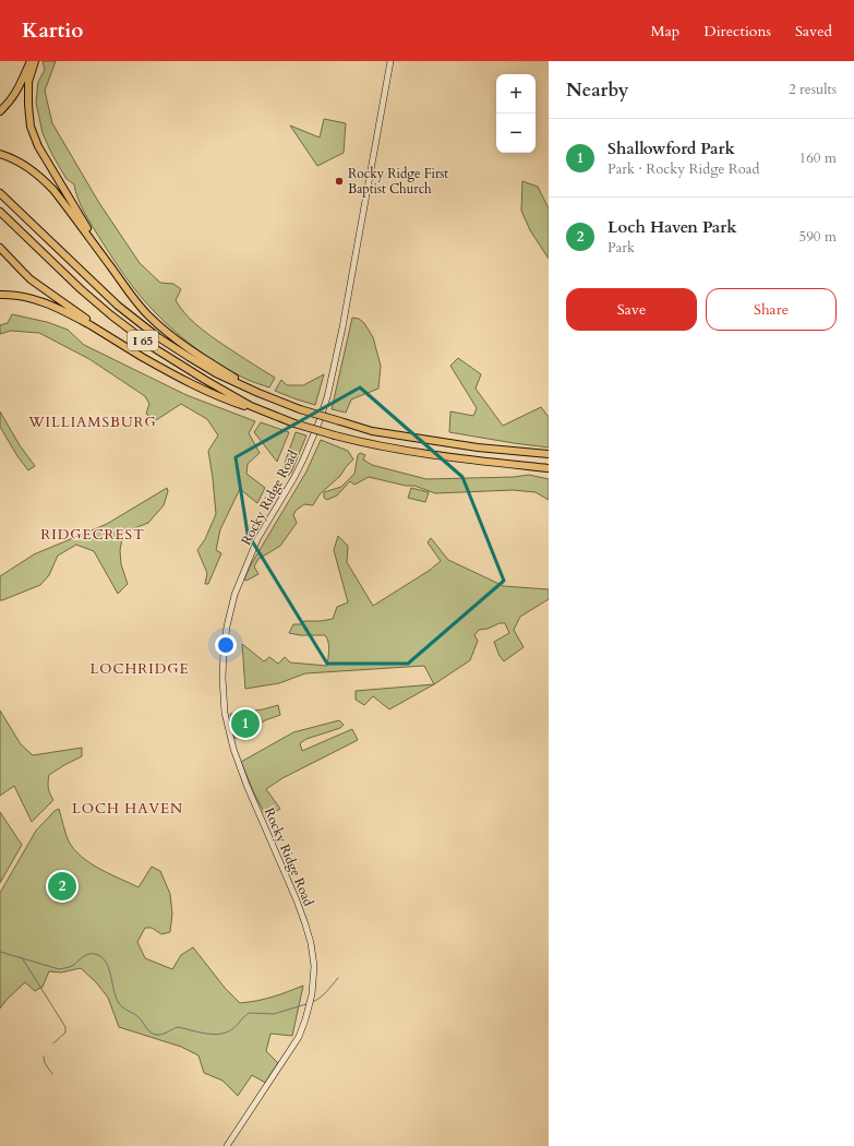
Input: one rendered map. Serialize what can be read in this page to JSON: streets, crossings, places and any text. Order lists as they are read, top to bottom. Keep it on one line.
{"streets":{"highway":["I 65"],"main road":["Rocky Ridge Road"]},"districts":["WILLIAMSBURG","RIDGECREST","LOCHRIDGE","LOCH HAVEN"],"places":["Rocky Ridge First Baptist Church"],"page":{"header":"Kartio","nav":["Map","Directions","Saved"],"heading":["Nearby","2 results"],"map_buttons":["+","−"],"list":[{"mark":"1","name":"Shallowford Park","note":"Park · Rocky Ridge Road","value":"160 m"},{"mark":"2","name":"Loch Haven Park","note":"Park","value":"590 m"}],"buttons":["Save","Share"],"pins":["1","2"]}}
